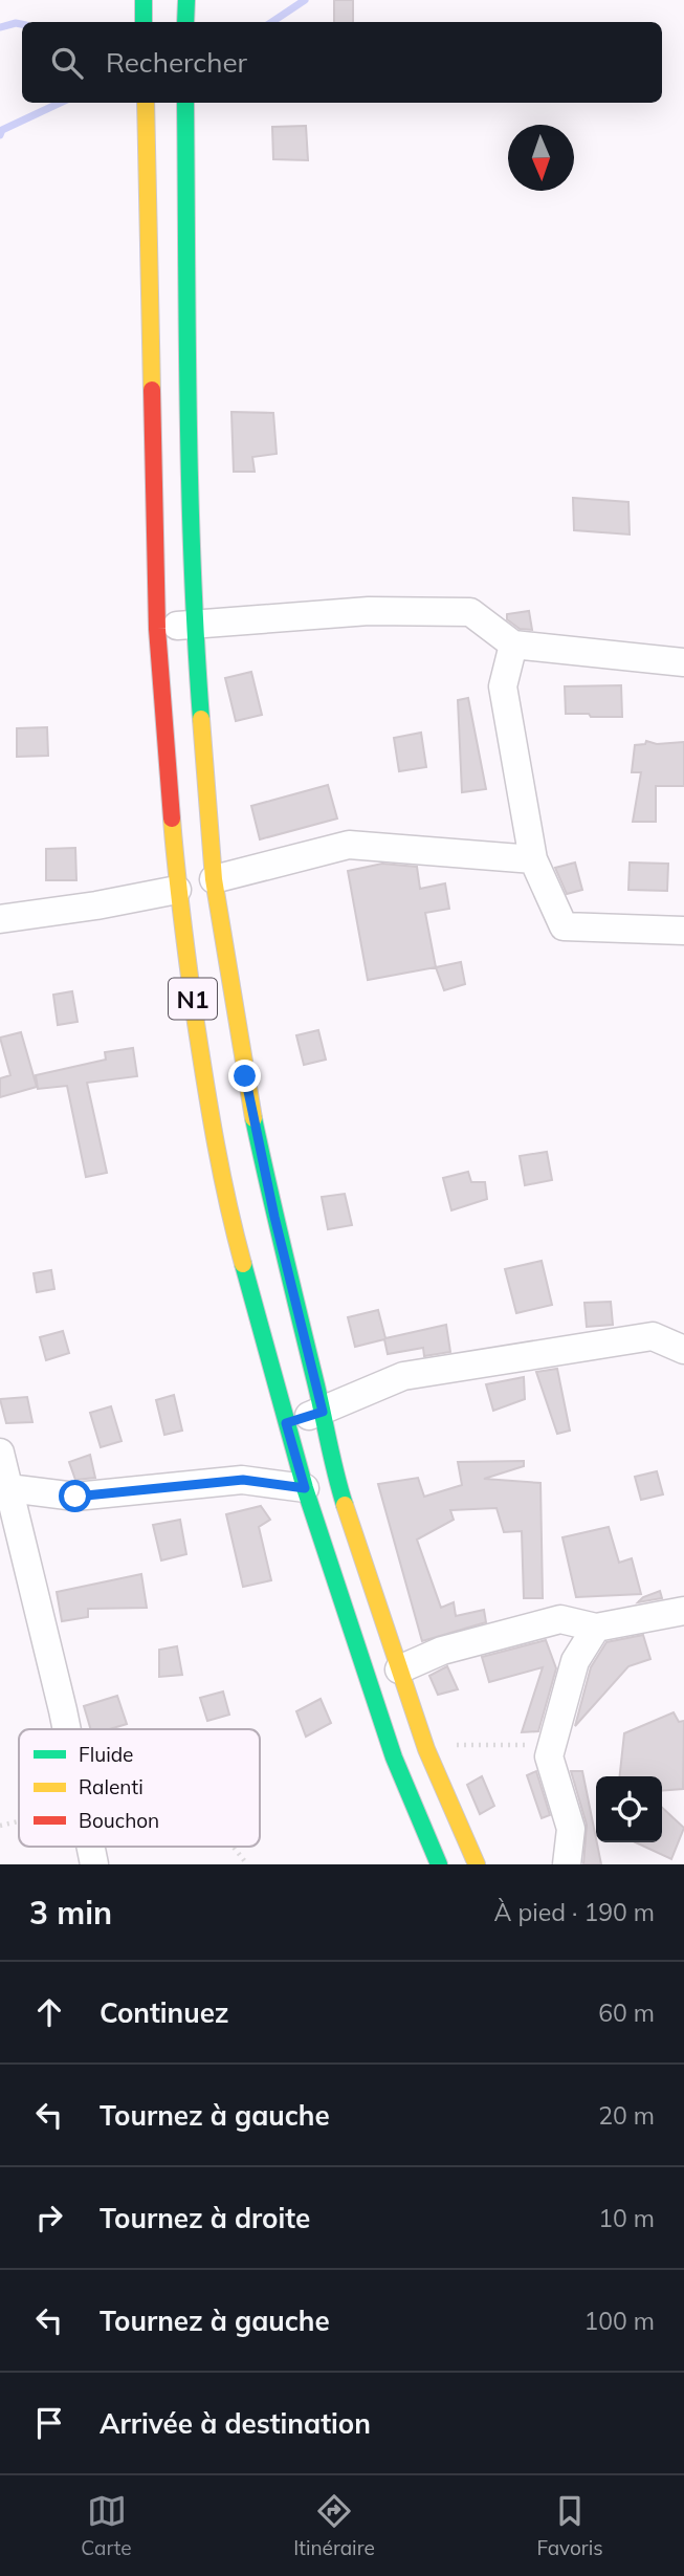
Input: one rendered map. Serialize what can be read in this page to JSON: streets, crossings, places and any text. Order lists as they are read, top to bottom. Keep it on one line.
{"streets":{"main road":["N1"]},"legend":["Fluide","Ralenti","Bouchon"],"north":"bottom","page":{"search":"Rechercher","heading":["3 min","À pied · 190 m"],"list":[["Continuez","60 m"],["Tournez à gauche","20 m"],["Tournez à droite","10 m"],["Tournez à gauche","100 m"],"Arrivée à destination"],"nav":["Carte","Itinéraire","Favoris"]}}
